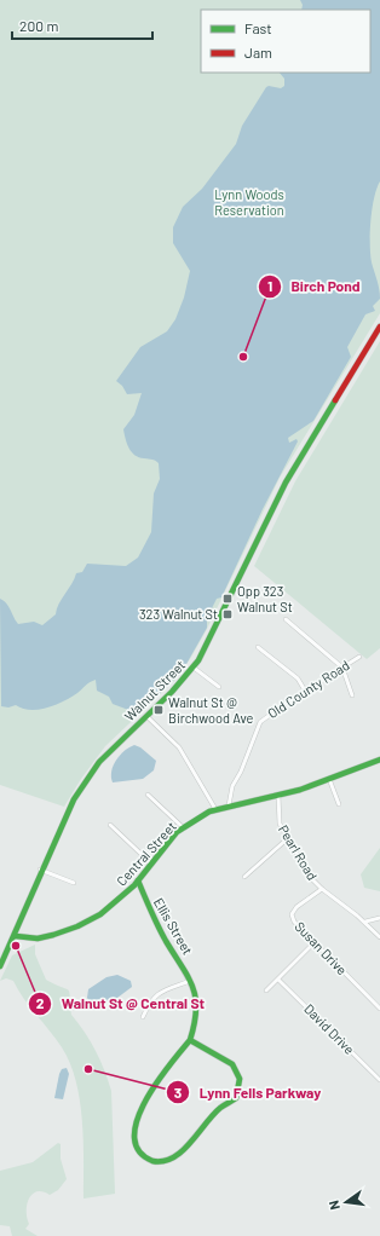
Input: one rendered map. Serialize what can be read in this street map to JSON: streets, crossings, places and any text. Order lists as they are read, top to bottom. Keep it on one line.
{"streets":{"street":["Old County Road","Walnut Street","Pearl Road","Central Street","Ellis Street","Susan Drive","David Drive"]},"crossings":[["Old County Road","Central Street"],["Walnut Street","Central Street"],["Pearl Road","Central Street"],["Pearl Road","Susan Drive"],["Central Street","Ellis Street"]],"parks":["Lynn Woods Reservation"],"places":{"other":["Birch Pond","Walnut St @ Central St","Lynn Fells Parkway"],"transit":["Opp 323 Walnut St","323 Walnut St","Walnut St @ Birchwood Ave"]},"legend":["Fast","Jam"],"scale_bar":"200 m","north":"left"}
